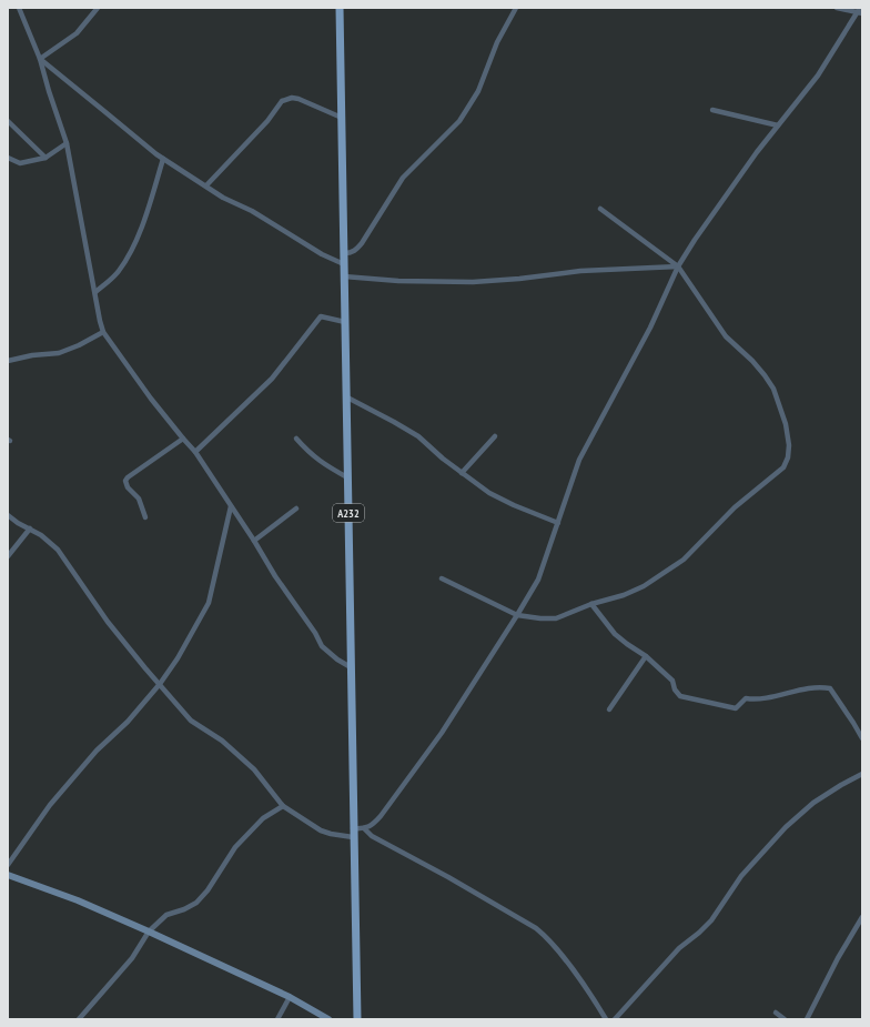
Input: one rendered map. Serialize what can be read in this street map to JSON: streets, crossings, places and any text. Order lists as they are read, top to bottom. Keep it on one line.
{"streets":{"main road":["A232"]}}
